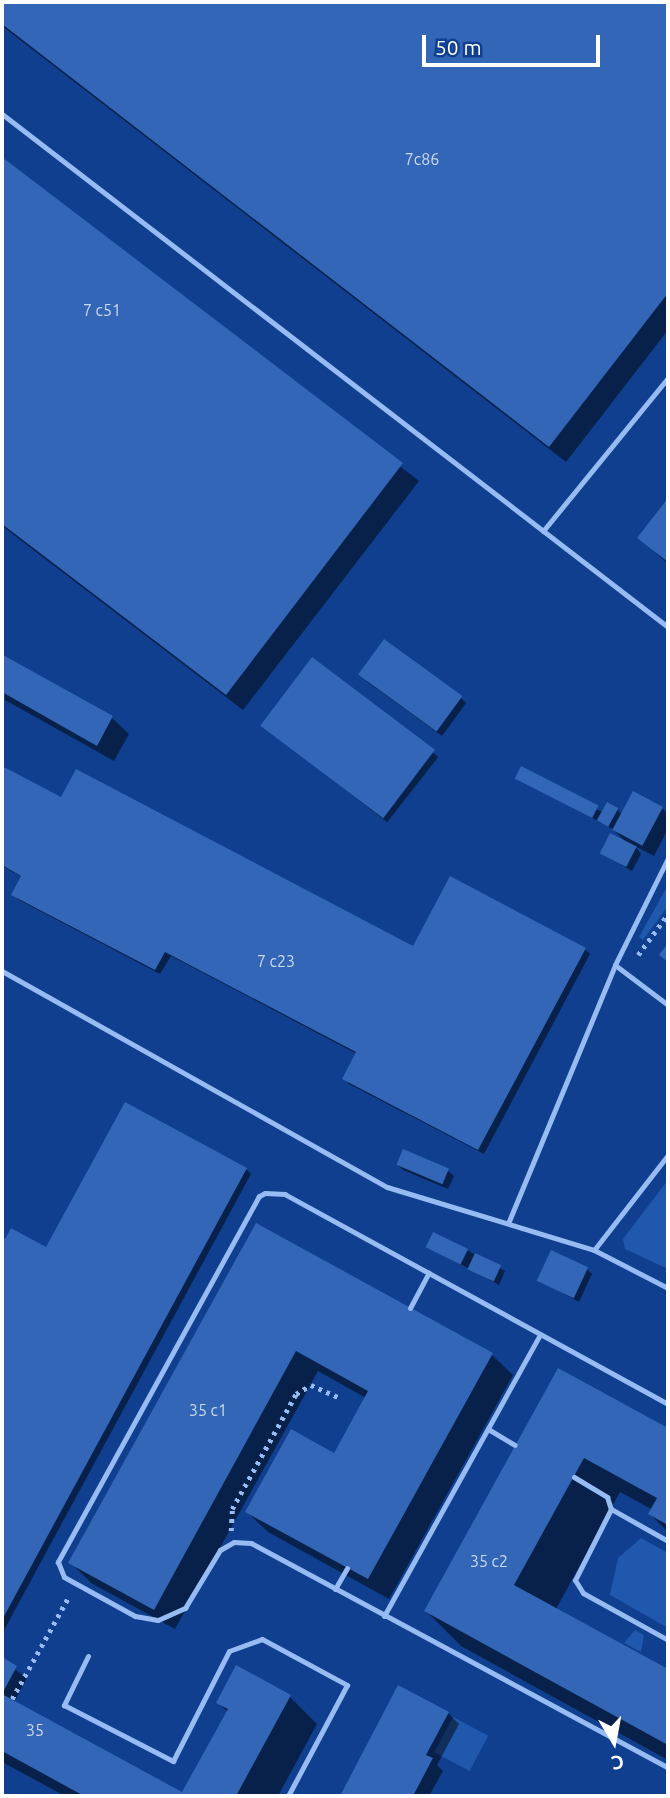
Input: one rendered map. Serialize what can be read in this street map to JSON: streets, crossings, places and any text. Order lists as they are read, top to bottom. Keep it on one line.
{"house_numbers":["7с86","7 с51","7 с23","35 с1","35 с2","35"],"scale_bar":"50 m","north":"bottom"}
